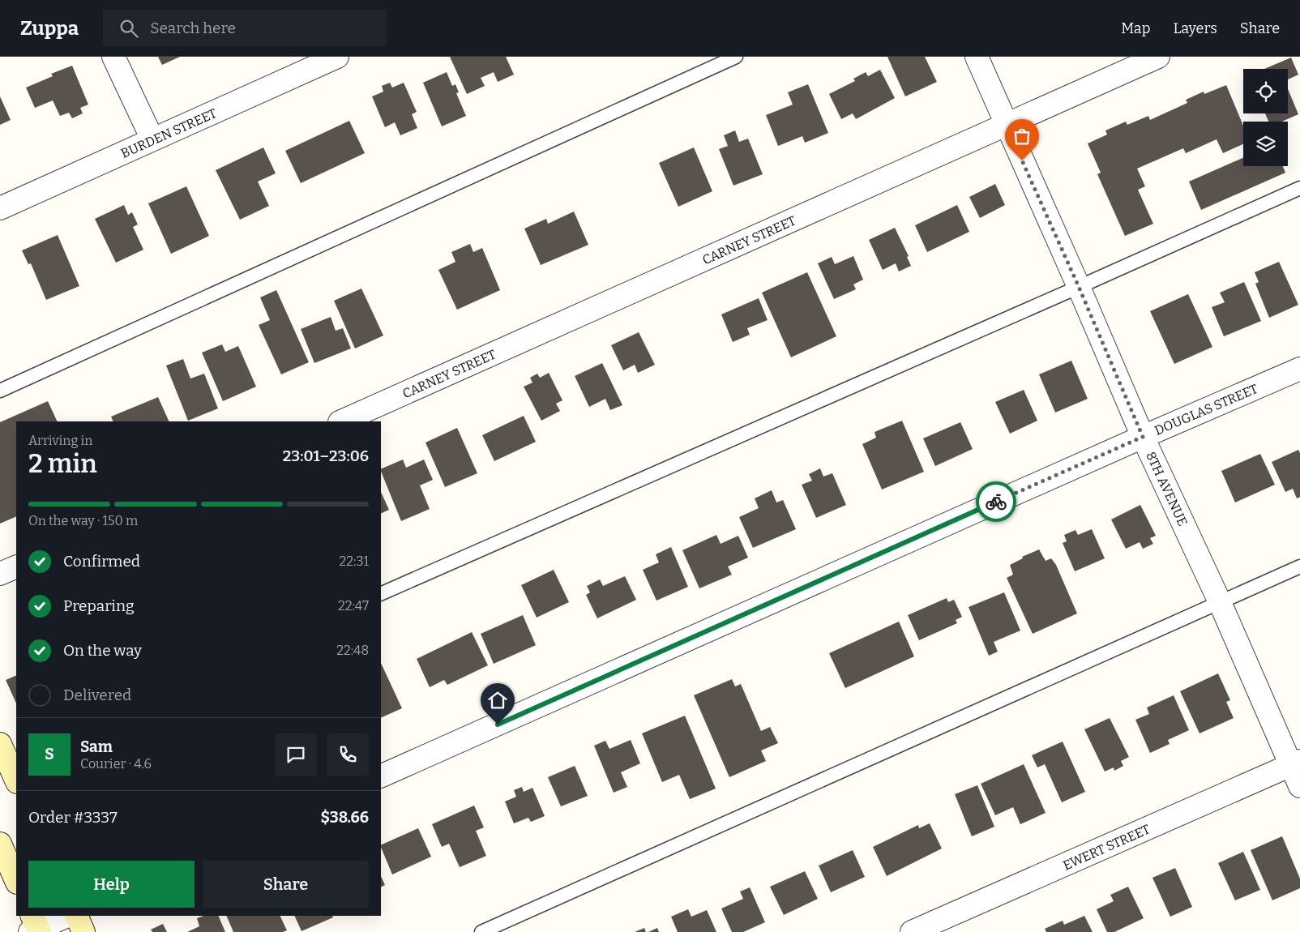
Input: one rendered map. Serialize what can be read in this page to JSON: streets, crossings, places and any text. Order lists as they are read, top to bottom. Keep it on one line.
{"streets":{"street":["BURDEN STREET","CARNEY STREET","DOUGLAS STREET","8TH AVENUE","EWERT STREET"]},"crossings":[["CARNEY STREET","8TH AVENUE"],["DOUGLAS STREET","8TH AVENUE"],["8TH AVENUE","EWERT STREET"]],"page":{"header":"Zuppa","search":"Search here","nav":["Map","Layers","Share"],"heading":["2 min","Arriving in","23:01–23:06"],"panel":["Sam","Courier · 4.6","Order #3337","$38.66"],"bar":"On the way · 150 m","list":[["Confirmed","22:31"],["Preparing","22:47"],["On the way","22:48"],"Delivered"],"round":"S","buttons":["Help","Share"]}}
